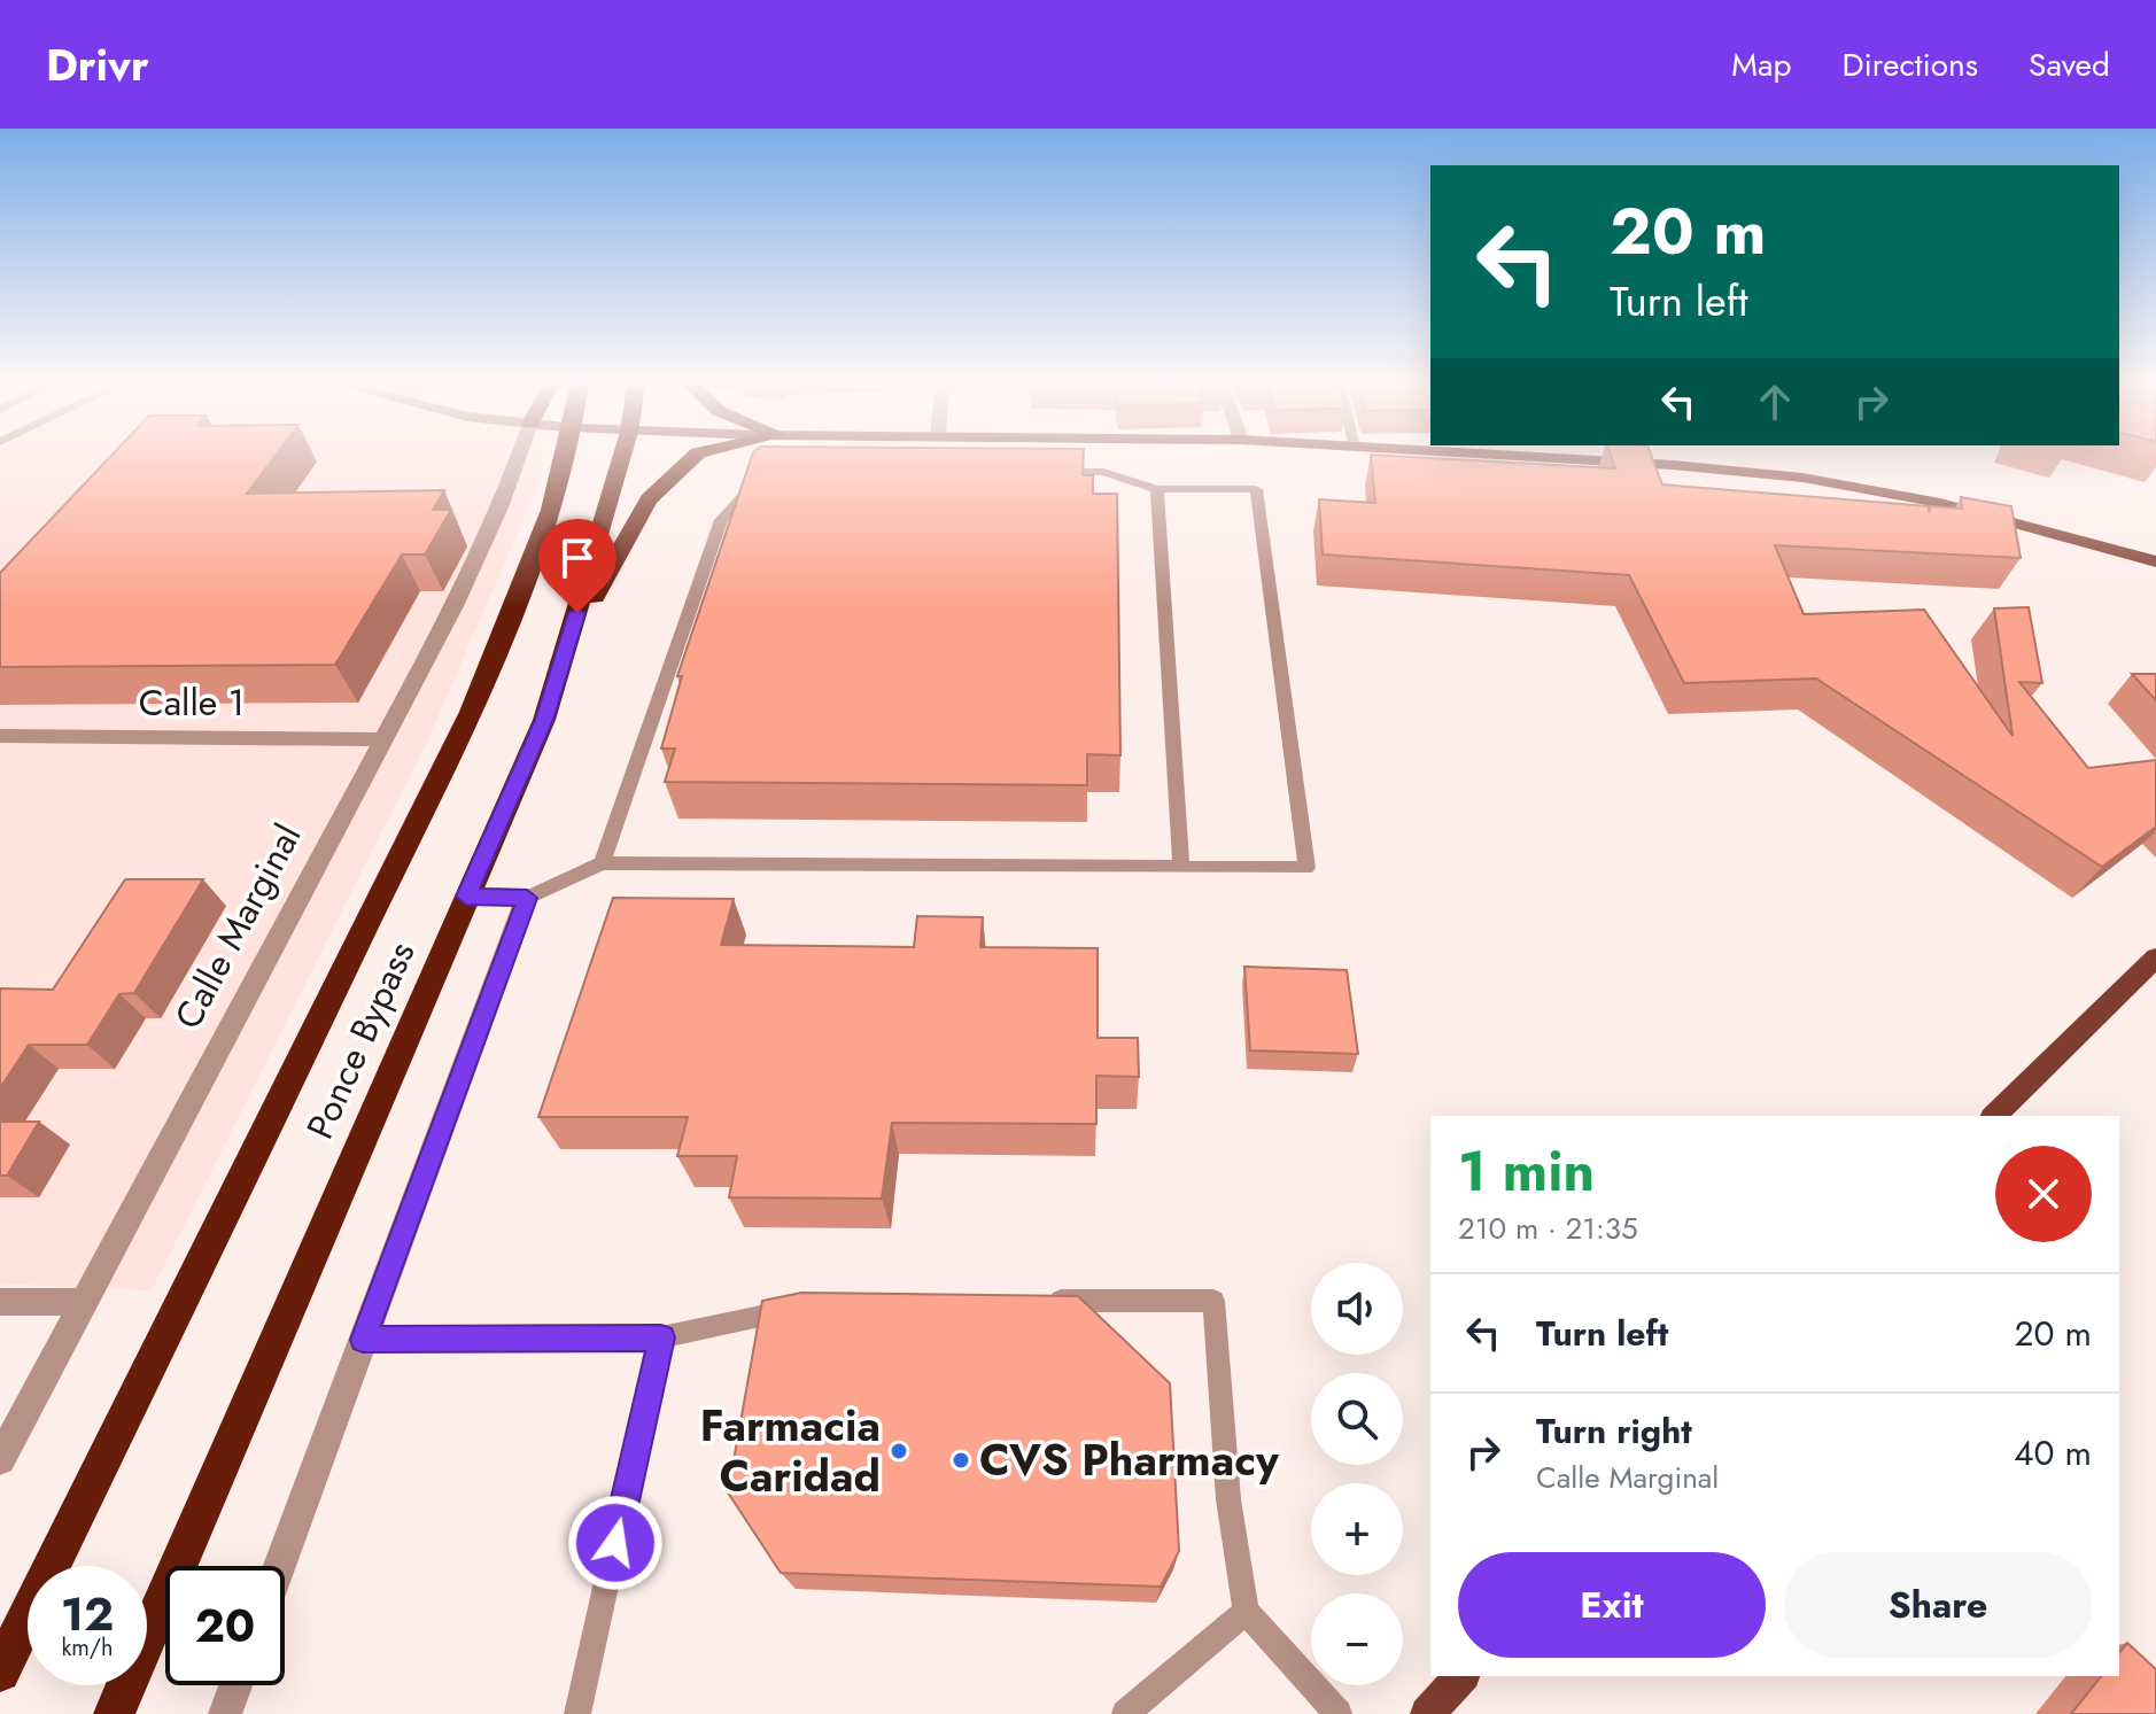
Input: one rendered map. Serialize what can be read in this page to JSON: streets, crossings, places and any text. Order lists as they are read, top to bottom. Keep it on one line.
{"streets":{"highway":["Ponce Bypass"],"street":["Calle 1","Calle Marginal"]},"crossings":[["Calle 1","Calle Marginal"]],"places":["Farmacia Caridad","CVS Pharmacy"],"page":{"header":"Drivr","nav":["Map","Directions","Saved"],"turn":["20 m","Turn left"],"heading":["1 min","210 m · 21:35"],"map_buttons":["+","−"],"list":[{"name":"Turn left","value":"20 m"},{"name":"Turn right","note":"Calle Marginal","value":"40 m"}],"buttons":["Exit","Share"],"speed":"12 km/h","limit":"20"}}
